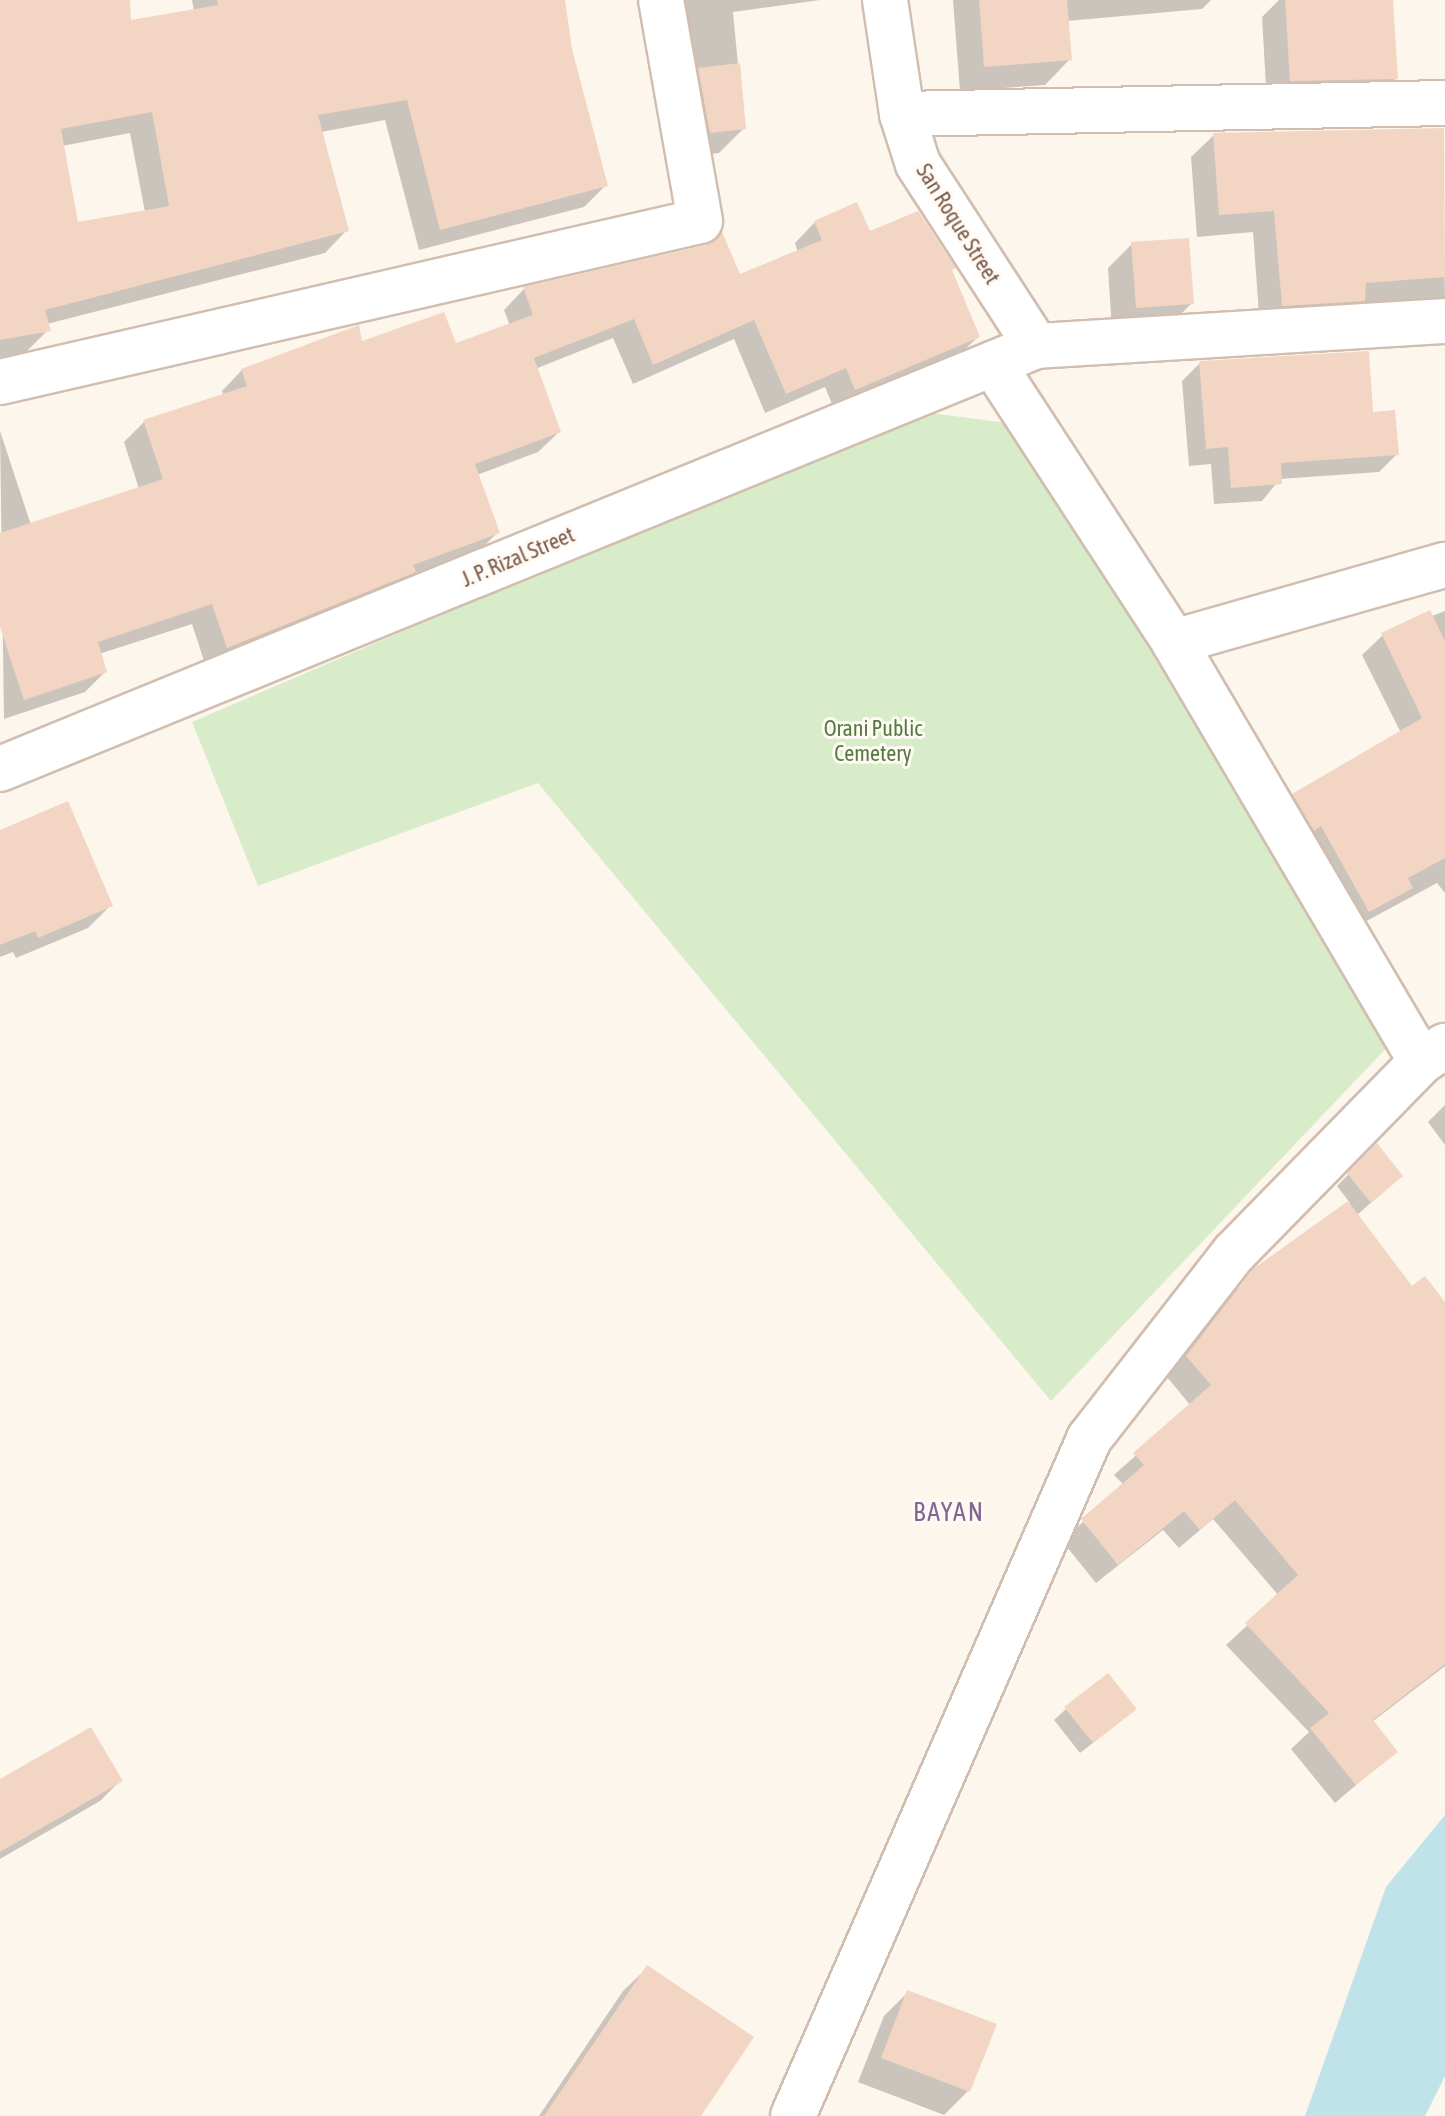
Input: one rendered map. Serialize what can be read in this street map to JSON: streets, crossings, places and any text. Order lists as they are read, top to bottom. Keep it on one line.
{"streets":{"street":["San Roque Street","J. P. Rizal Street"]},"crossings":[["San Roque Street","J. P. Rizal Street"]],"districts":["BAYAN"],"parks":["Orani Public Cemetery"]}
